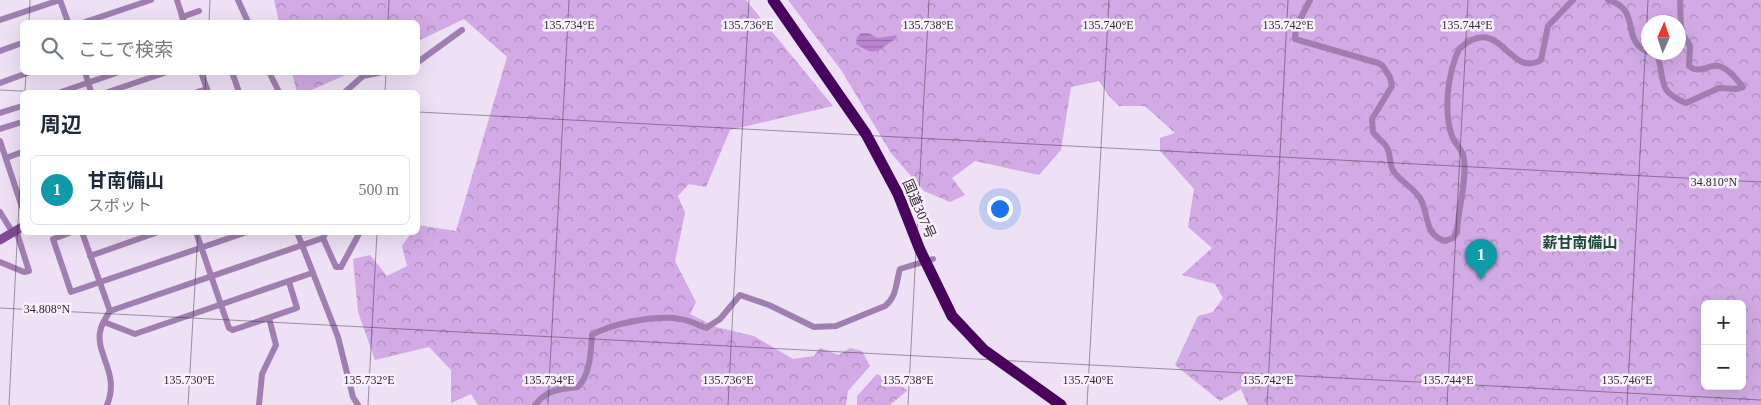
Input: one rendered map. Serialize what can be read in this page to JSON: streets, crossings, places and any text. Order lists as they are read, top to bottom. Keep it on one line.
{"streets":{"highway":["国道307号"]},"districts":["薪甘南備山"],"north":"top","page":{"search":"ここで検索","heading":"周辺","list":[{"mark":"1","name":"甘南備山","note":"スポット","value":"500 m"}],"pins":"1","map_buttons":["+","−"]},"coordinates":["135.734°E","135.736°E","135.738°E","135.740°E","135.742°E","135.744°E","34.810°N","34.808°N","135.730°E","135.732°E","135.746°E"]}
